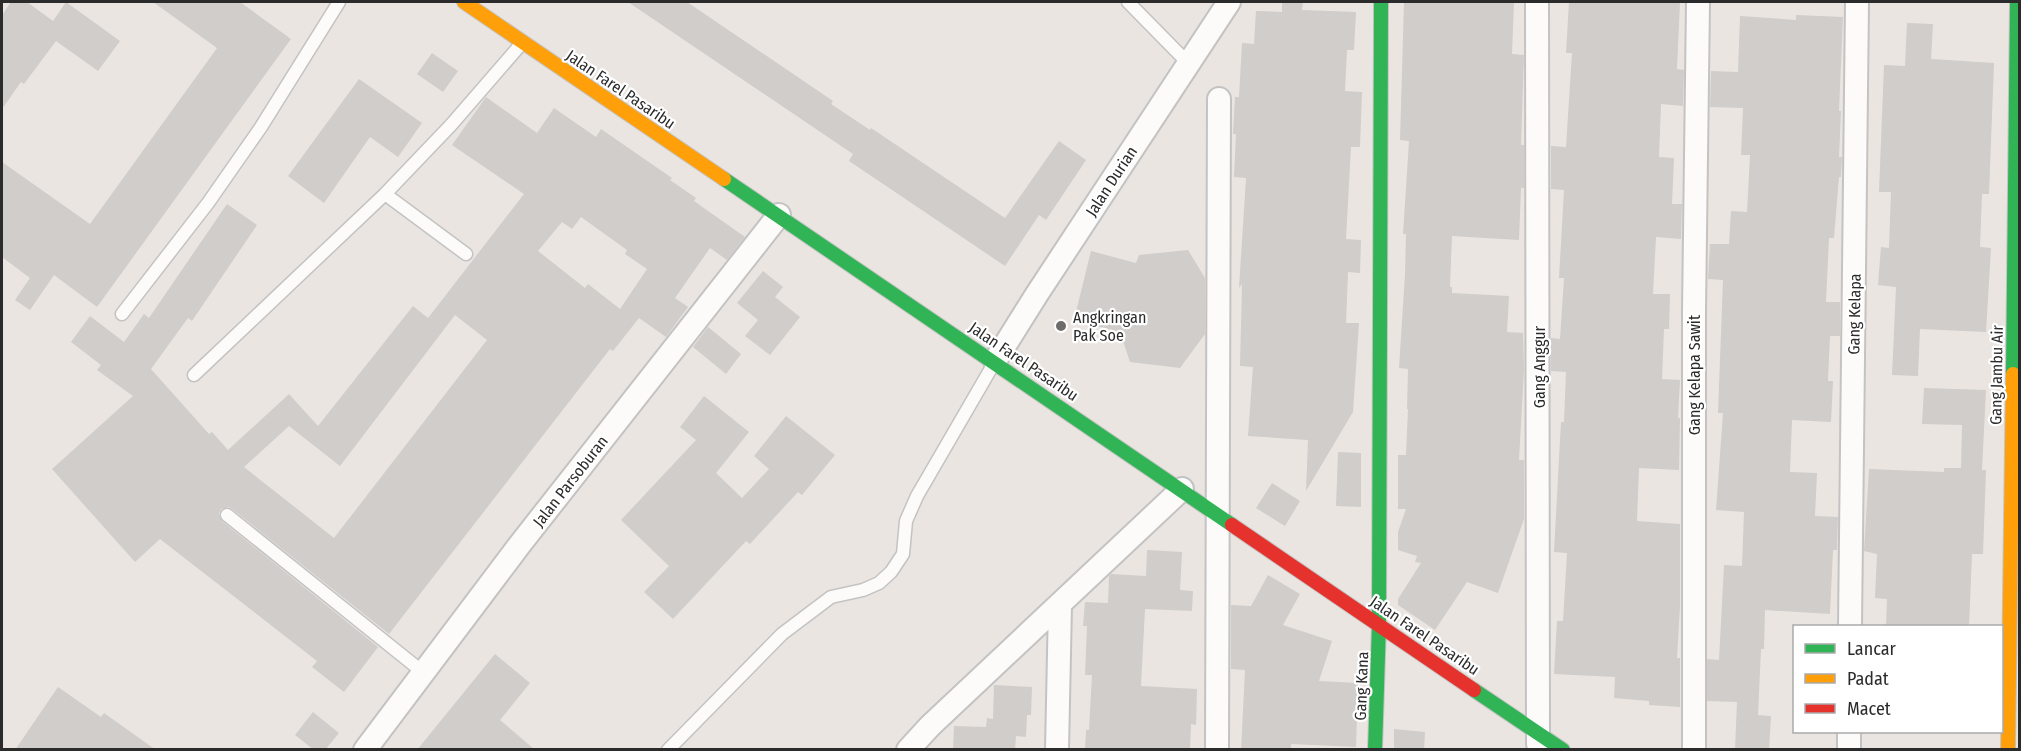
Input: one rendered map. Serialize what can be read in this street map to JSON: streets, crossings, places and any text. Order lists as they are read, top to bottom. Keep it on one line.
{"streets":{"street":["Jalan Farel Pasaribu","Jalan Durian","Gang Kelapa","Gang Anggur","Gang Kelapa Sawit","Gang Jambu Air","Jalan Parsoburan","Gang Kana"]},"crossings":[["Jalan Farel Pasaribu","Jalan Durian"],["Jalan Farel Pasaribu","Gang Anggur"],["Jalan Farel Pasaribu","Jalan Parsoburan"],["Jalan Farel Pasaribu","Gang Kana"]],"places":["Angkringan Pak Soe"],"legend":["Lancar","Padat","Macet"]}
